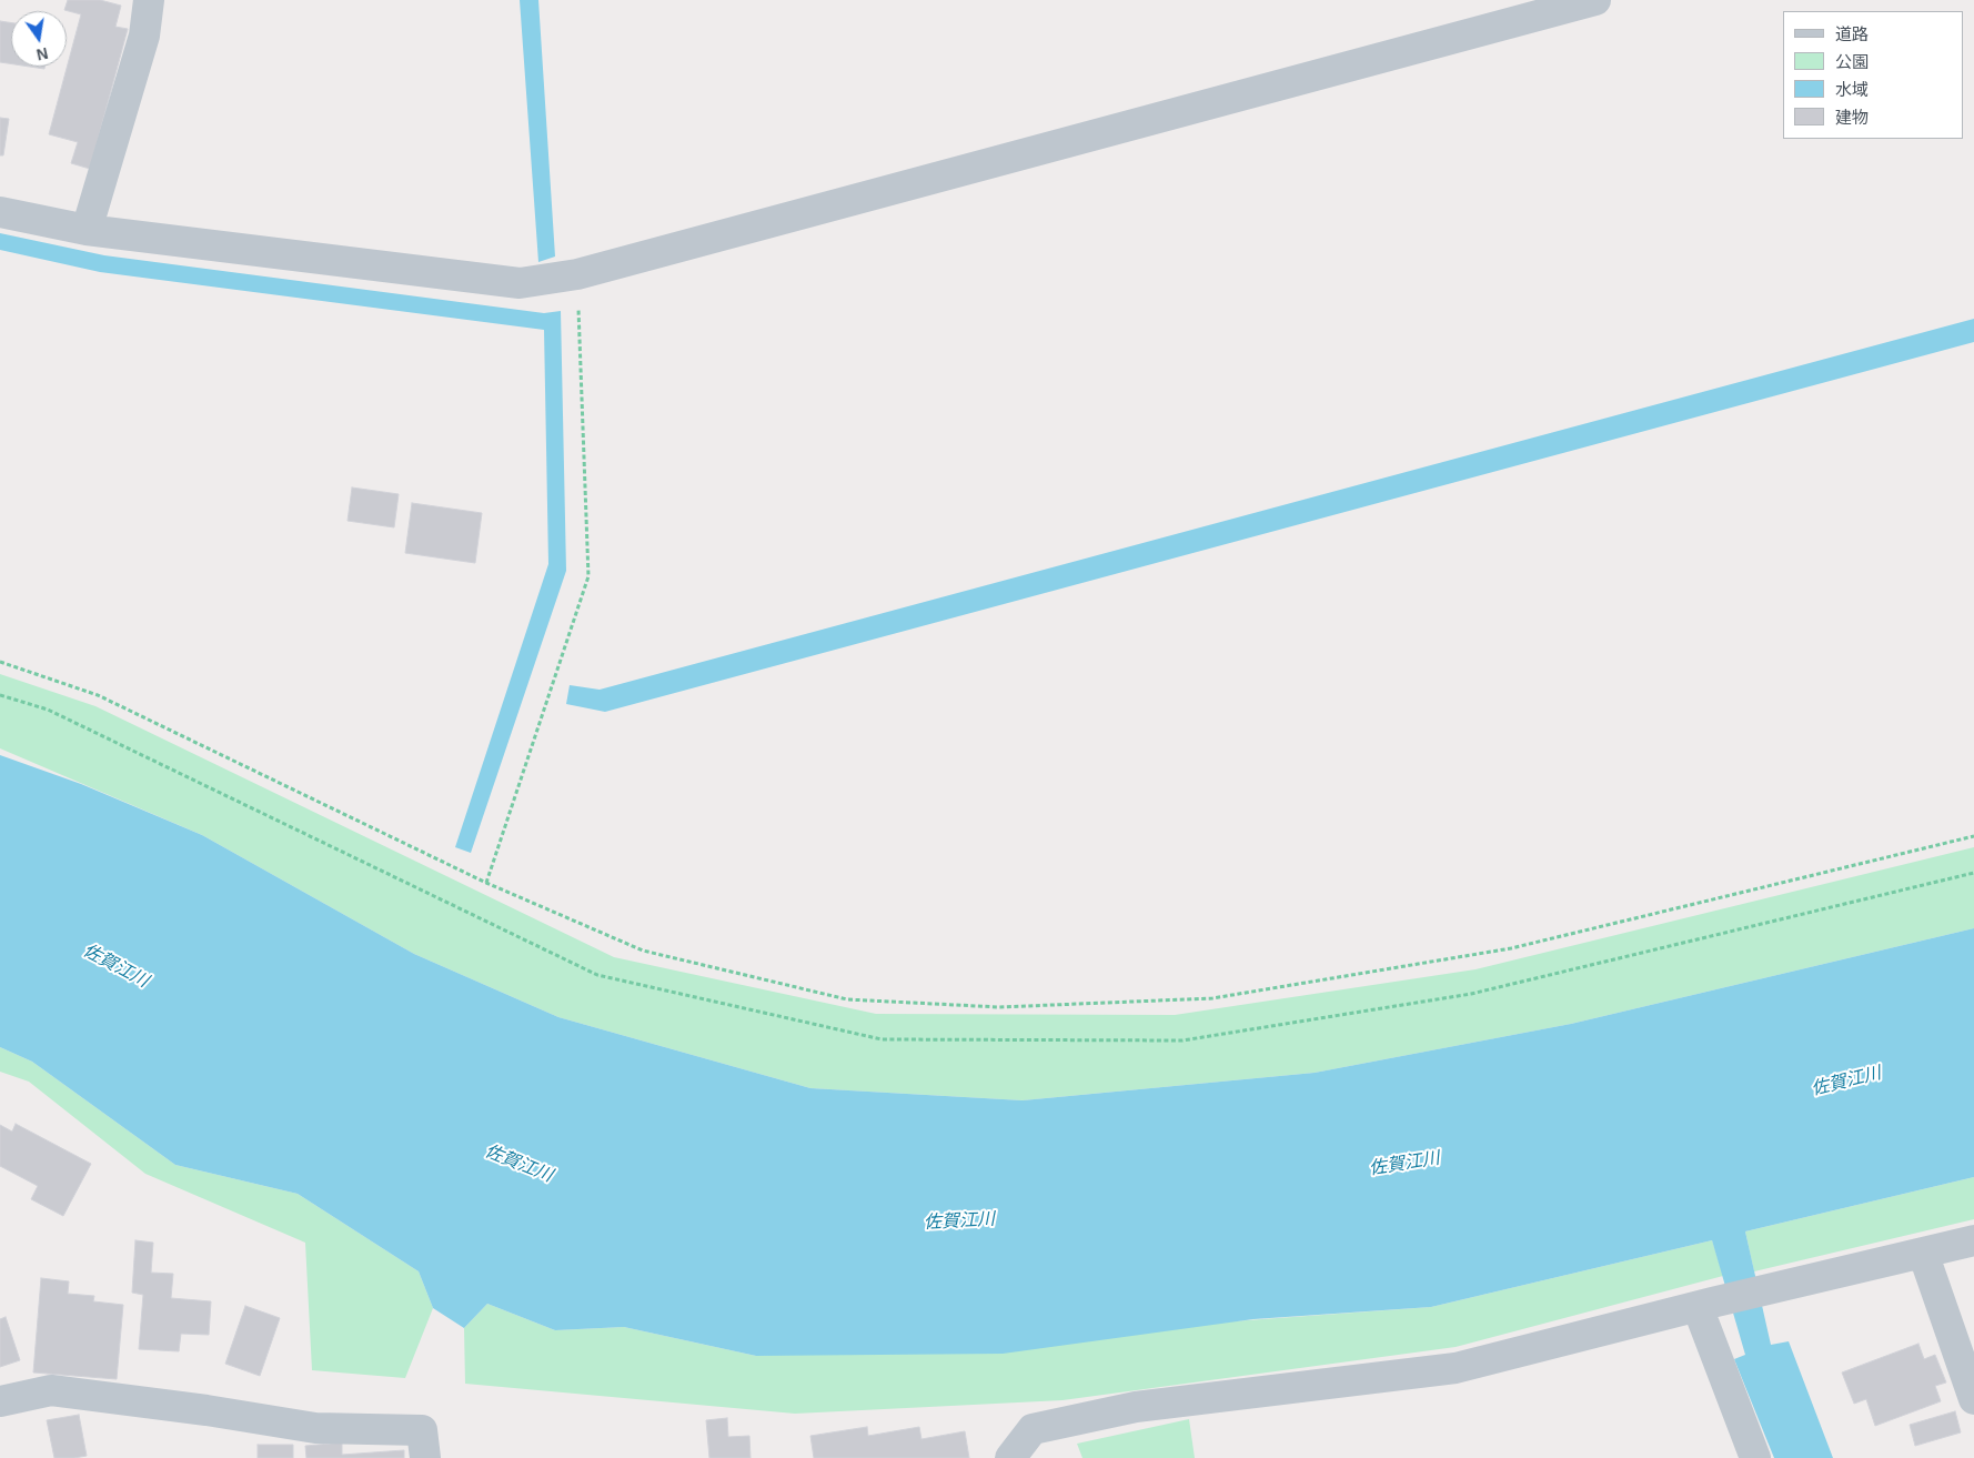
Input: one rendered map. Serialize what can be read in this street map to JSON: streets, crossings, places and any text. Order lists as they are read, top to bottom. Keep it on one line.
{"water":["佐賀江川"],"legend":["道路","公園","水域","建物"],"north":"bottom"}
